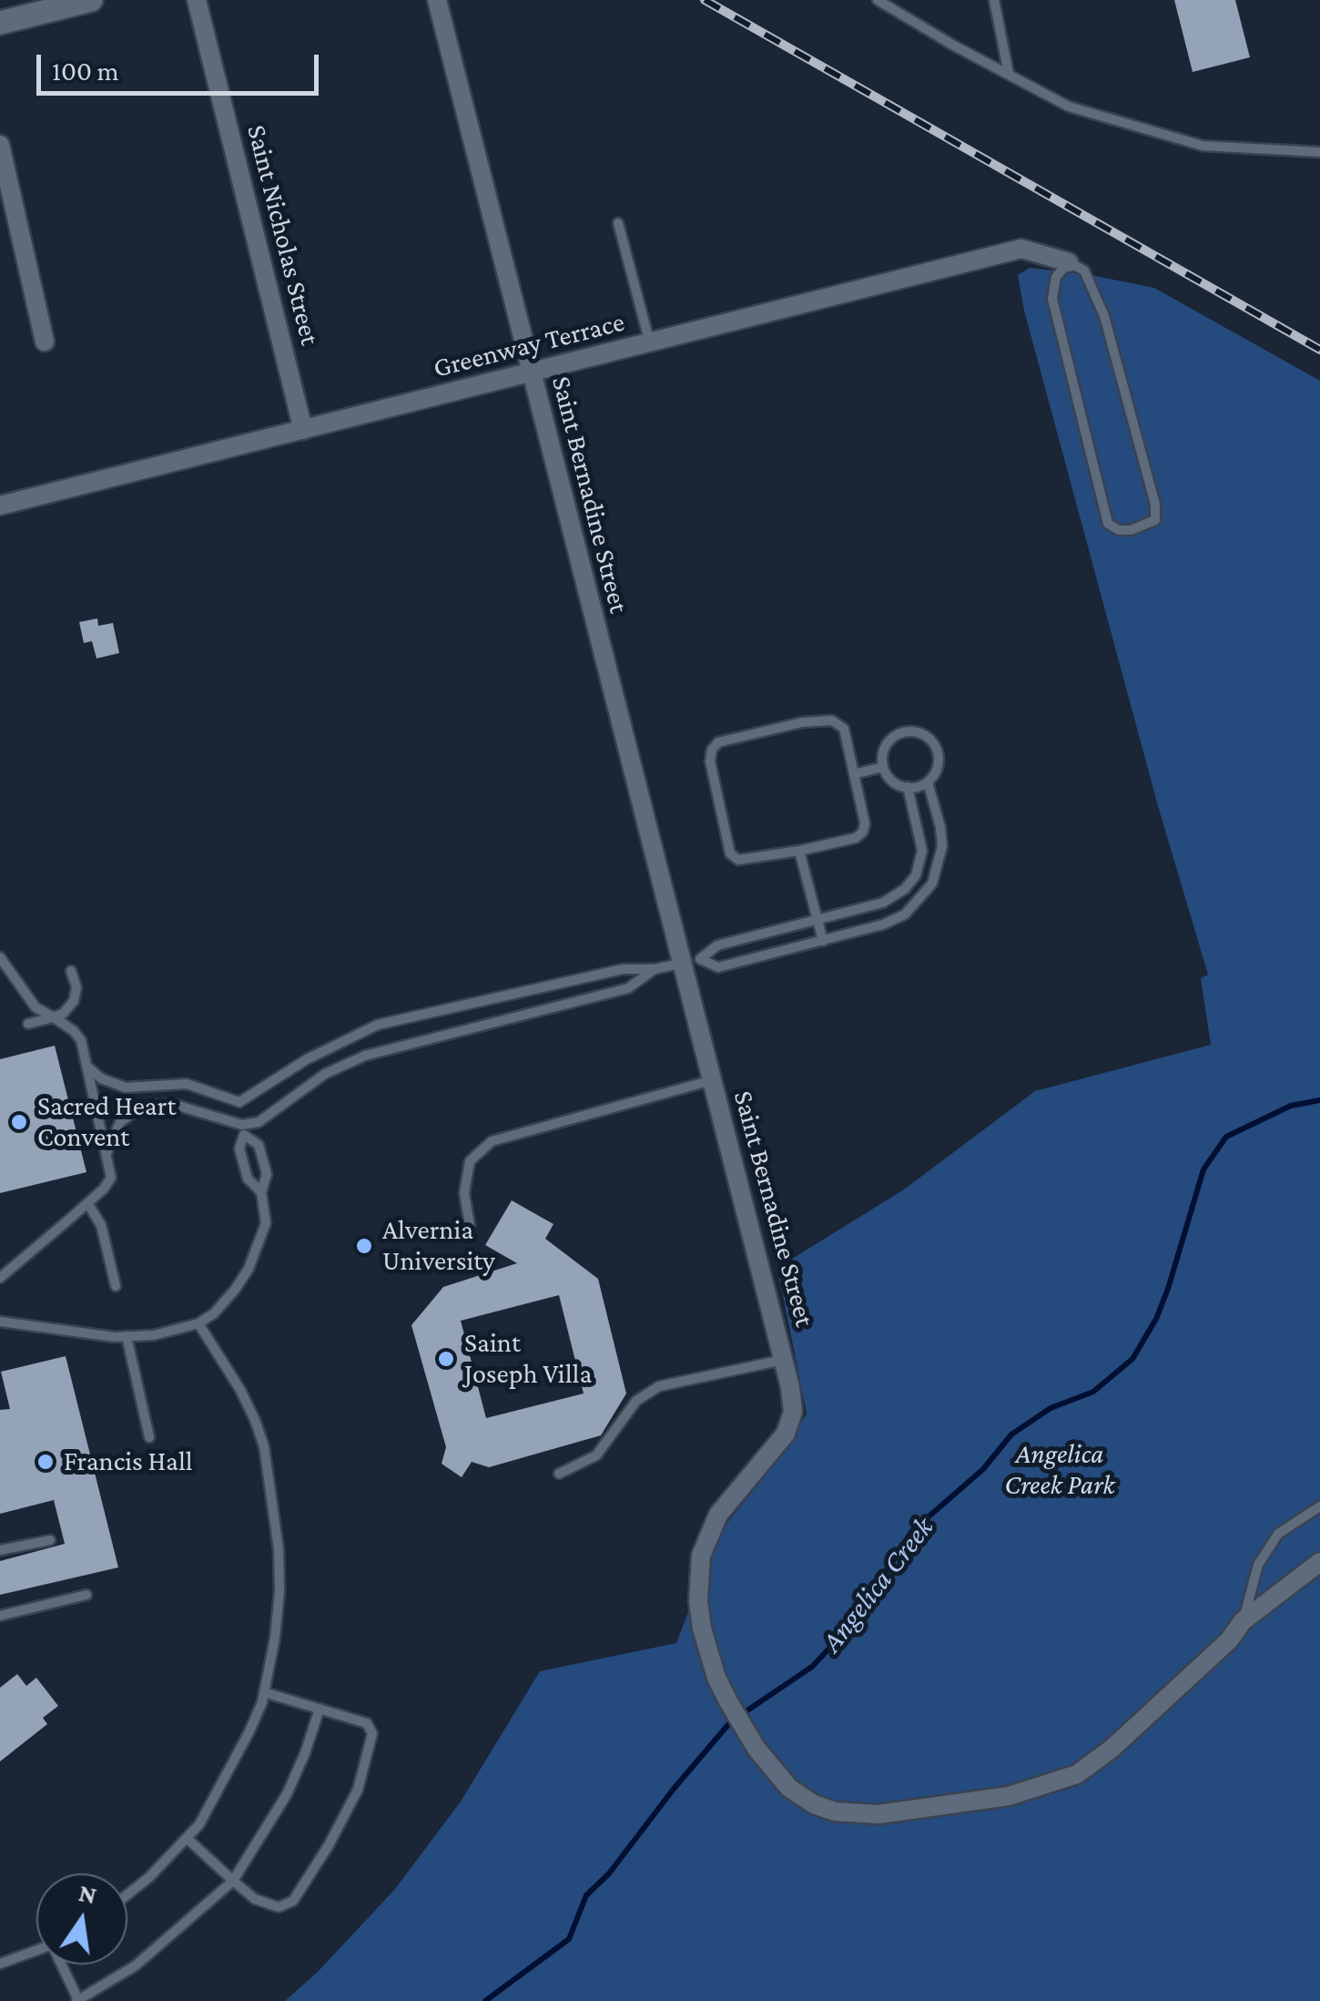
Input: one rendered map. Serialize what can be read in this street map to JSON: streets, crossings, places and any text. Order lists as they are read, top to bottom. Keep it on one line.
{"streets":{"street":["Saint Nicholas Street","Greenway Terrace","Saint Bernadine Street"]},"crossings":[["Saint Nicholas Street","Greenway Terrace"],["Greenway Terrace","Saint Bernadine Street"]],"water":["Angelica Creek"],"parks":["Angelica Creek Park"],"places":["Sacred Heart Convent","Alvernia University","Saint Joseph Villa","Francis Hall"],"scale_bar":"100 m","north":"top"}
